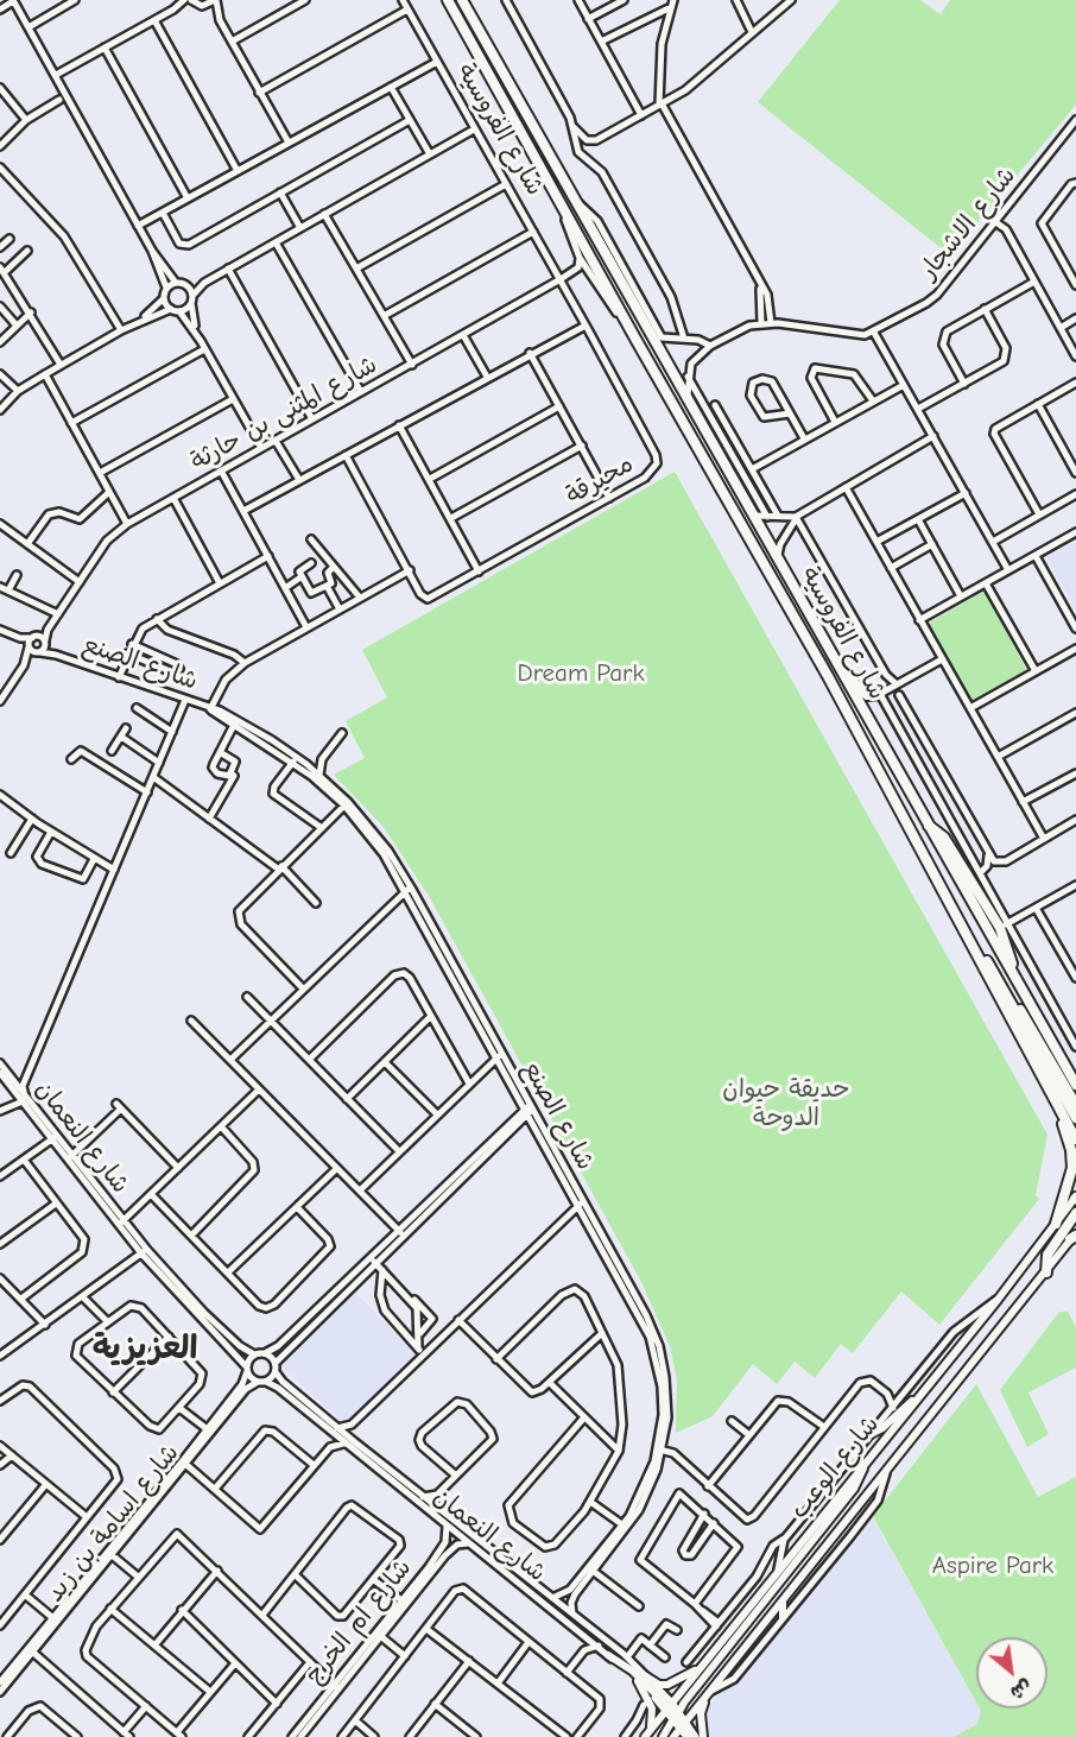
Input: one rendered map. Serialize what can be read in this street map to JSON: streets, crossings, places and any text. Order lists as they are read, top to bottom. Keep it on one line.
{"streets":{"highway":["شارع الفروسية"],"main road":["شارع الوعب"],"street":["شارع الاشجار","شارع المثنى بن حارثة","محيرقة","شارع الصنع","شارع النعمان","شارع اسامة بن زيد","شارع ام الخرج"]},"crossings":[["شارع الفروسية","شارع المثنى بن حارثة"],["شارع الفروسية","محيرقة"],["شارع المثنى بن حارثة","شارع الصنع"],["شارع الصنع","شارع النعمان"],["شارع النعمان","شارع الوعب"],["شارع النعمان","شارع اسامة بن زيد"],["شارع النعمان","شارع ام الخرج"]],"districts":["العزيزية"],"parks":["Dream Park","حديقة حيوان الدوحة","Aspire Park"],"north":"bottom right"}
